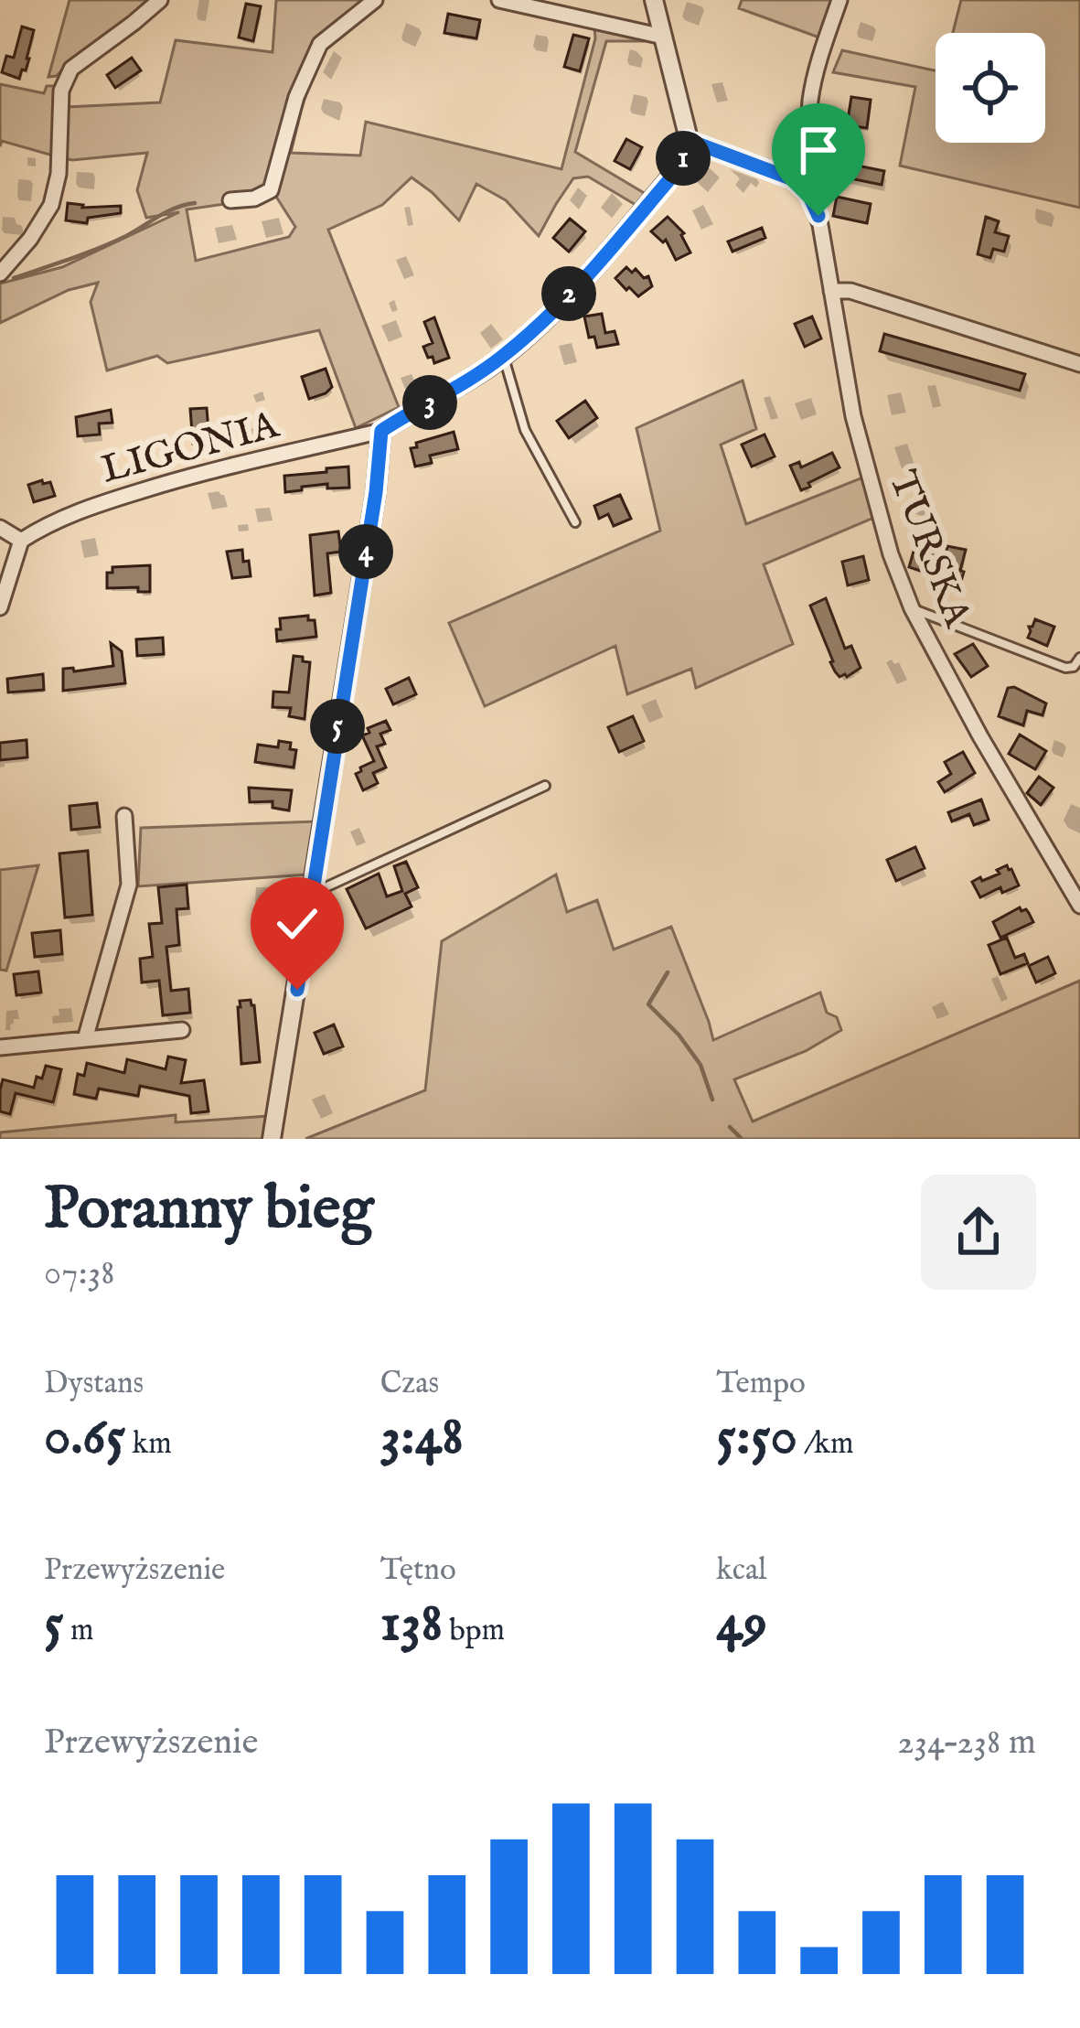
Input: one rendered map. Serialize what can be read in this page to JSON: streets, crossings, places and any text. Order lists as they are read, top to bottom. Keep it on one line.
{"streets":{"street":["LIGONIA","TURSKA"]},"page":{"pins":["1","2","3","4","5"],"heading":["Poranny bieg","07:38"],"stats":[["Dystans","0.65 km"],["Czas","3:48"],["Tempo","5:50 /km"],["Przewyższenie","5 m"],["Tętno","138 bpm"],["kcal","49"]],"chart":["Przewyższenie","234–238 m"]}}
